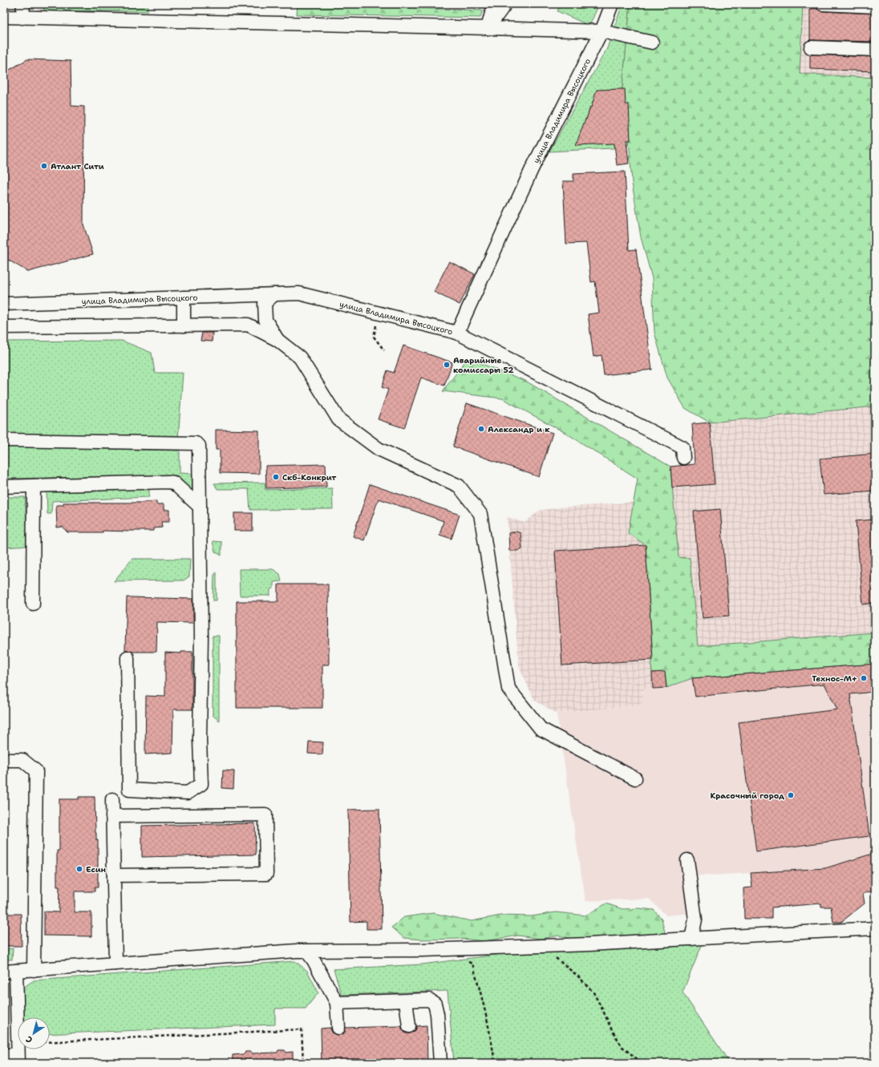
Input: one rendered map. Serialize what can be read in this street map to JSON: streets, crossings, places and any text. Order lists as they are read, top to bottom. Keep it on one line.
{"streets":{"street":["улица Владимира Высоцкого"]},"places":["Атлант Сити","Аварийные комиссары 52","Александр и к","Скб-Конкрит","Технос-М+","Красочный город","Есин"],"north":"bottom left"}
